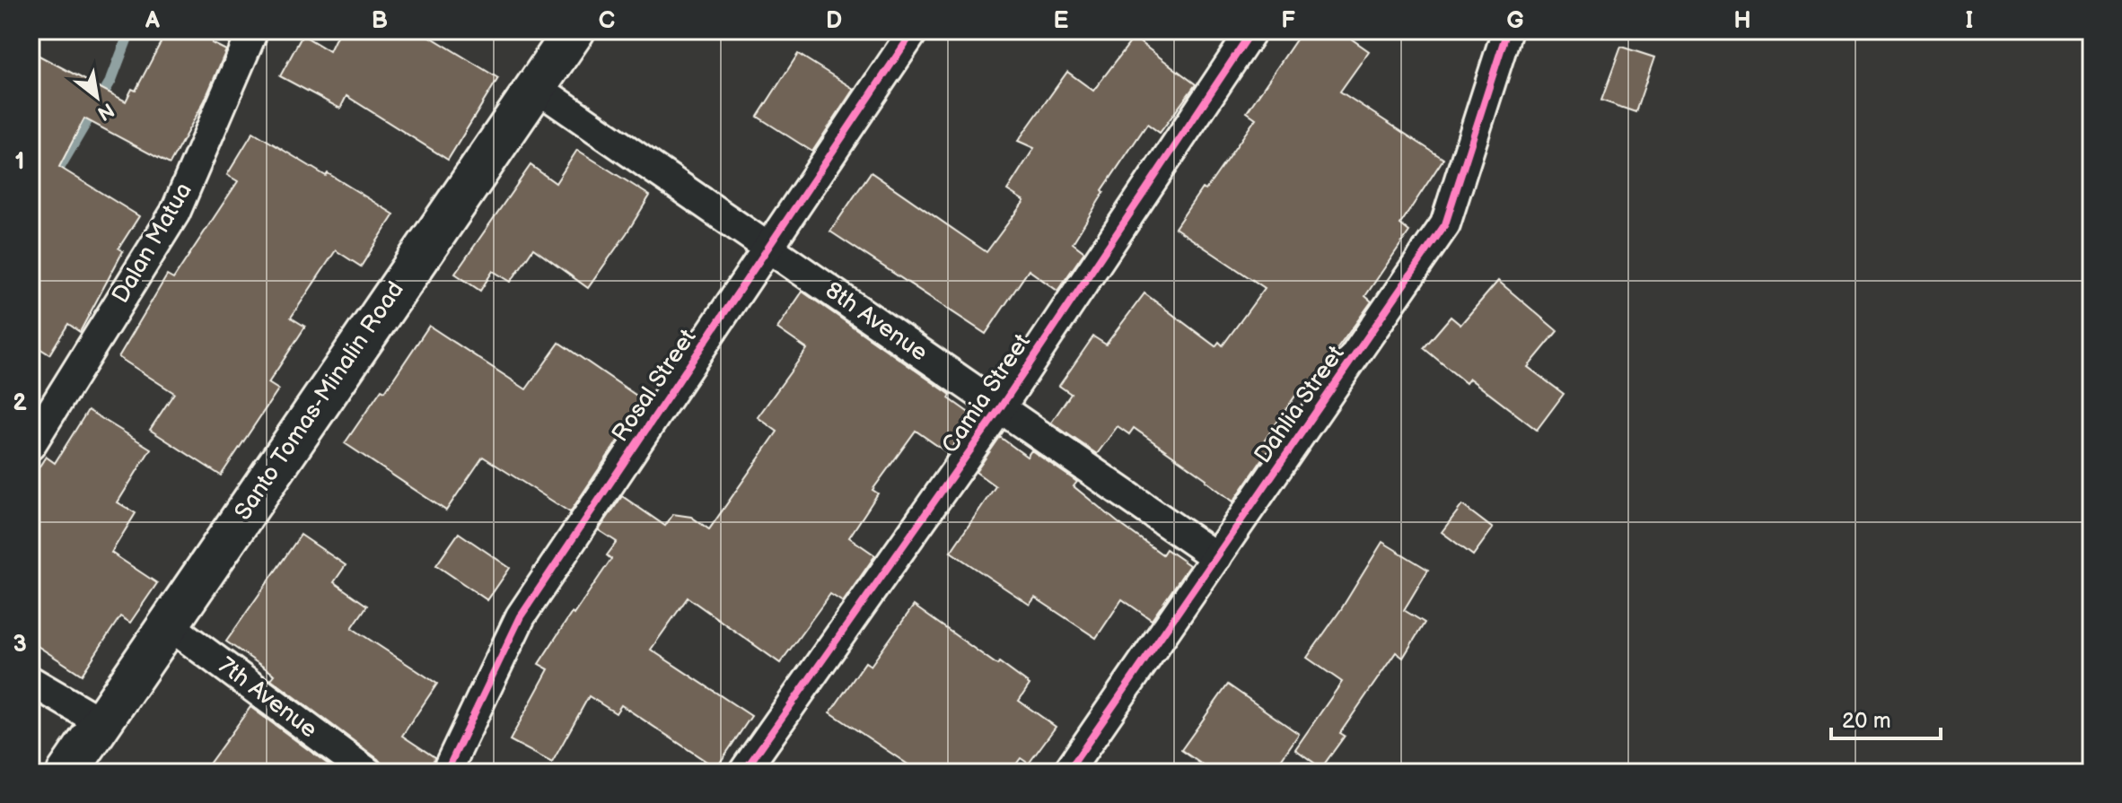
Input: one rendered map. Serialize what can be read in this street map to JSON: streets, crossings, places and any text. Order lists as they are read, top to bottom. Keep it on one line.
{"streets":{"main road":["Santo Tomas-Minalin Road"],"street":["Dalan Matua","8th Avenue","Rosal Street","Camia Street","Dahlia Street","7th Avenue"]},"crossings":[["8th Avenue","Rosal Street"],["8th Avenue","Camia Street"],["8th Avenue","Santo Tomas-Minalin Road"],["8th Avenue","Dahlia Street"],["Santo Tomas-Minalin Road","7th Avenue"]],"scale_bar":"20 m","north":"bottom right","grid":{"columns":["A","B","C","D","E","F","G","H","I"],"rows":["1","2","3"]}}
